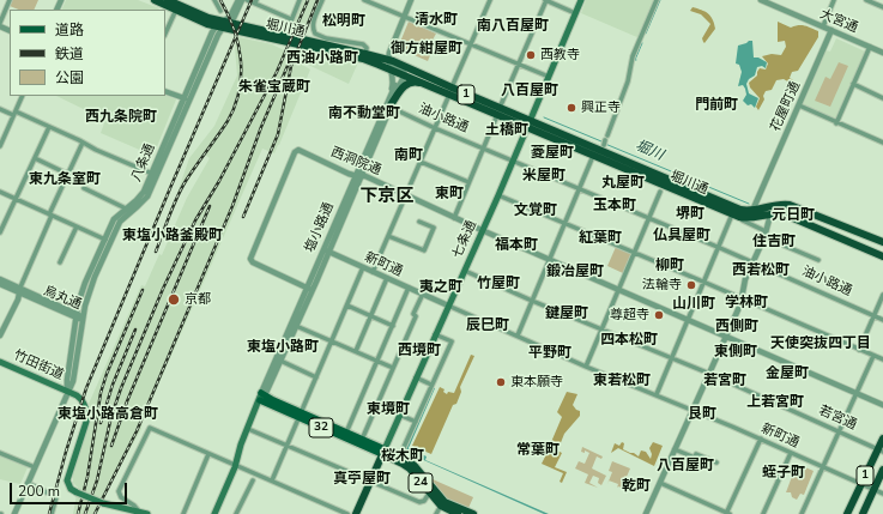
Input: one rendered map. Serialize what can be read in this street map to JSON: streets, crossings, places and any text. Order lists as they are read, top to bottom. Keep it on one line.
{"streets":{"highway":["堀川通","1","七条通","24"],"main road":["塩小路通","竹田街道","32"],"street":["大宮通","花屋町通","油小路通","西洞院通","八条通","新町通","烏丸通","若宮通"]},"crossings":[["大宮通","花屋町通"],["堀川通","1"],["堀川通","花屋町通"],["堀川通","八条通"],["堀川通","塩小路通"],["堀川通","七条通"],["1","油小路通"],["1","八条通"],["1","塩小路通"],["1","新町通"],["1","若宮通"],["油小路通","塩小路通"],["油小路通","七条通"],["西洞院通","塩小路通"],["西洞院通","七条通"],["八条通","烏丸通"],["八条通","竹田街道"],["塩小路通","新町通"],["塩小路通","32"],["七条通","新町通"],["七条通","若宮通"],["七条通","32"],["七条通","24"],["32","24"]],"districts":["清水町","松明町","南八百屋町","御方紺屋町","西油小路町","朱雀宝蔵町","八百屋町","門前町","南不動堂町","西九条院町","土橋町","菱屋町","南町","米屋町","東九条室町","丸屋町","東町","下京区","玉本町","文覚町","堺町","元日町","東塩小路釜殿町","仏具屋町","紅葉町","住吉町","福本町","柳町","西若松町","鍛冶屋町","竹屋町","夷之町","学林町","山川町","鍵屋町","辰巳町","西側町","四本松町","天使突抜四丁目","東塩小路町","西境町","東側町","平野町","金屋町","東若松町","若宮町","上若宮町","東境町","東塩小路高倉町","艮町","常葉町","桜木町","八百屋町","蛭子町","真苧屋町","乾町"],"water":["堀川"],"places":["西教寺","興正寺","法輪寺","京都","尊超寺","東本願寺"],"legend":["道路","鉄道","公園"],"scale_bar":"200 m"}
